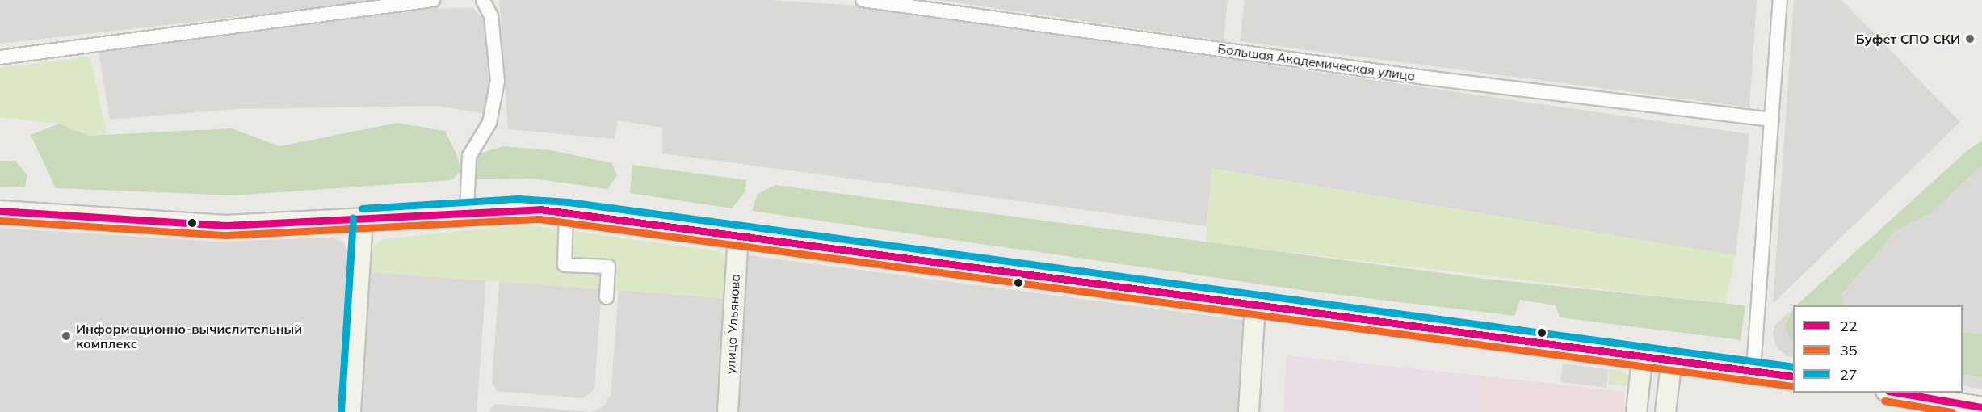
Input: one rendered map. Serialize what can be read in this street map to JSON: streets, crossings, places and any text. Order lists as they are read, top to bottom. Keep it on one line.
{"streets":{"main road":["улица Ульянова"],"street":["Большая Академическая улица"]},"places":["Буфет СПО СКИ","Информационно-вычислительный комплекс"],"lines":["transit line 27","transit line 22","transit line 35"],"legend":["22","35","27"]}
